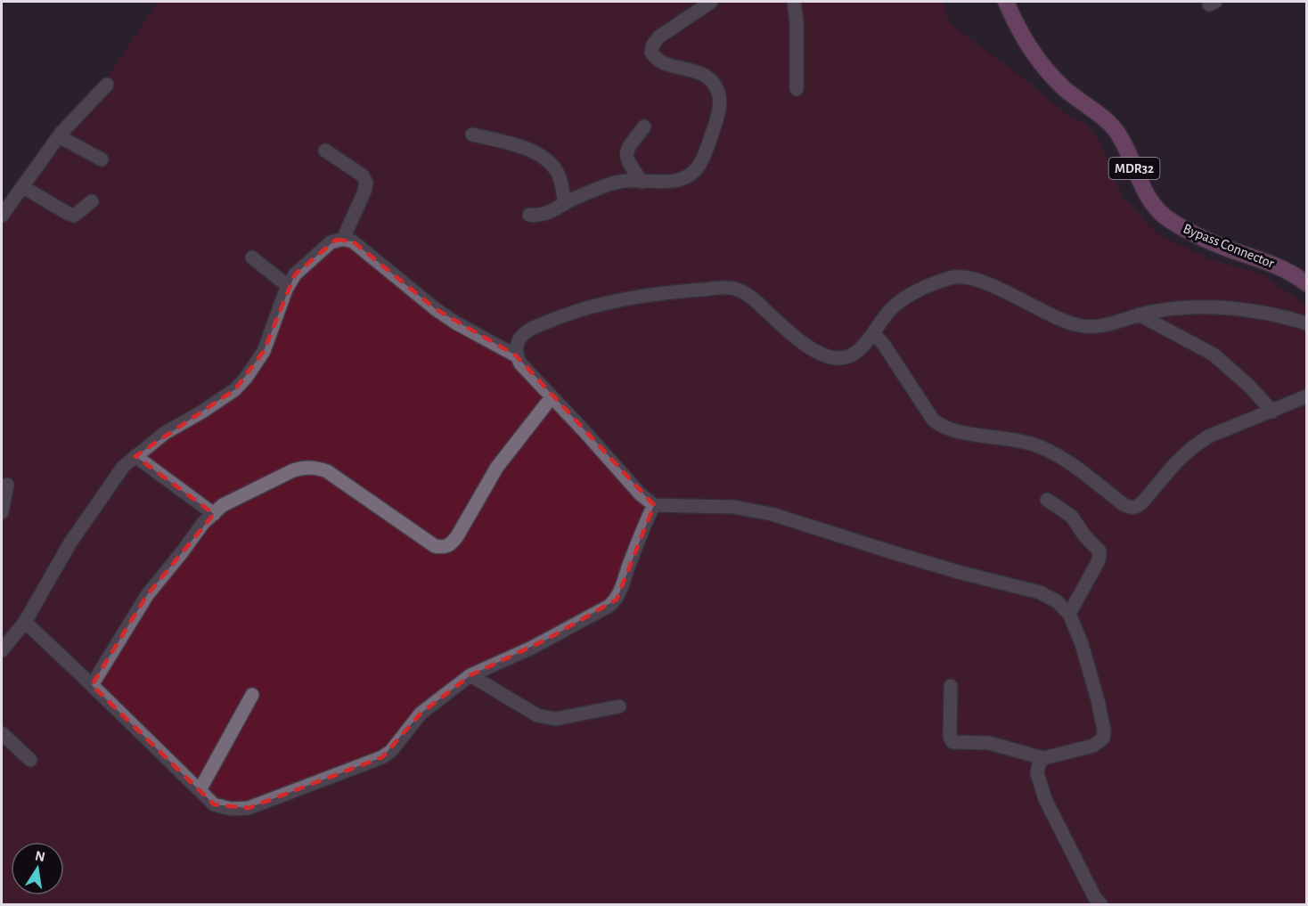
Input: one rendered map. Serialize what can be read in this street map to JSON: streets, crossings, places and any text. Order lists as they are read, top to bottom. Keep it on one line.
{"streets":{"main road":["MDR32","Bypass Connector"]},"north":"top"}
